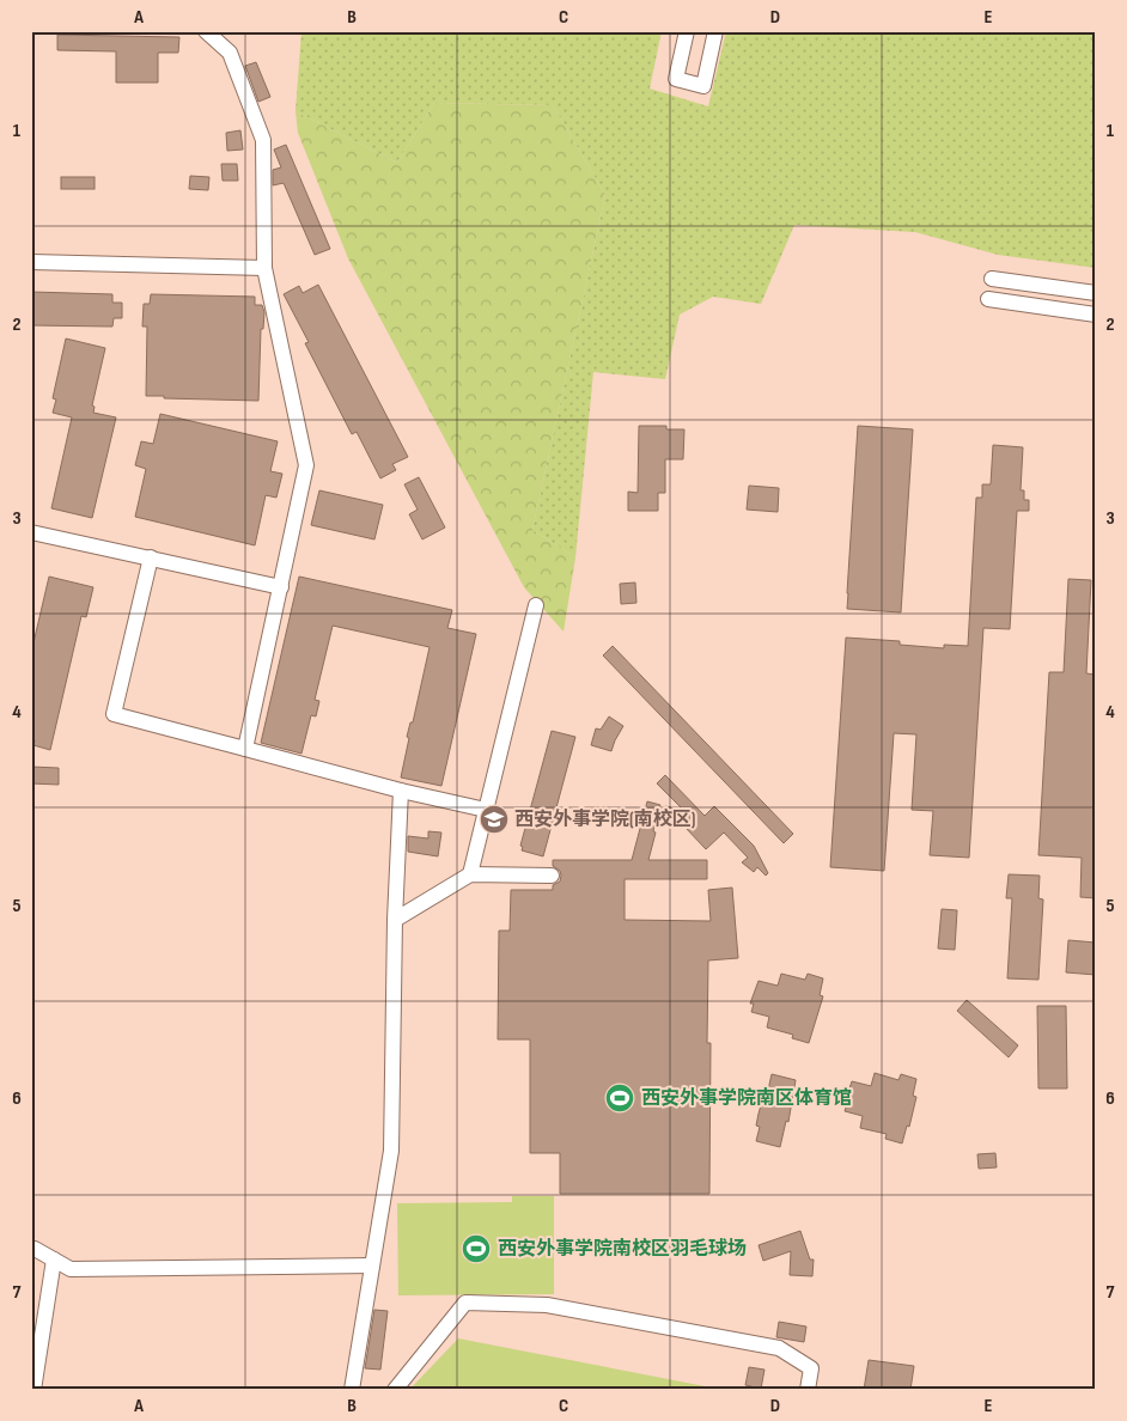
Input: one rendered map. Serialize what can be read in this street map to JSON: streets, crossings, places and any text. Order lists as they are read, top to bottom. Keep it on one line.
{"places":{"school or university":["西安外事学院(南校区)"],"sports":["西安外事学院南区体育馆","西安外事学院南校区羽毛球场"]},"grid":{"columns":["A","B","C","D","E"],"rows":["1","2","3","4","5","6","7"]}}
